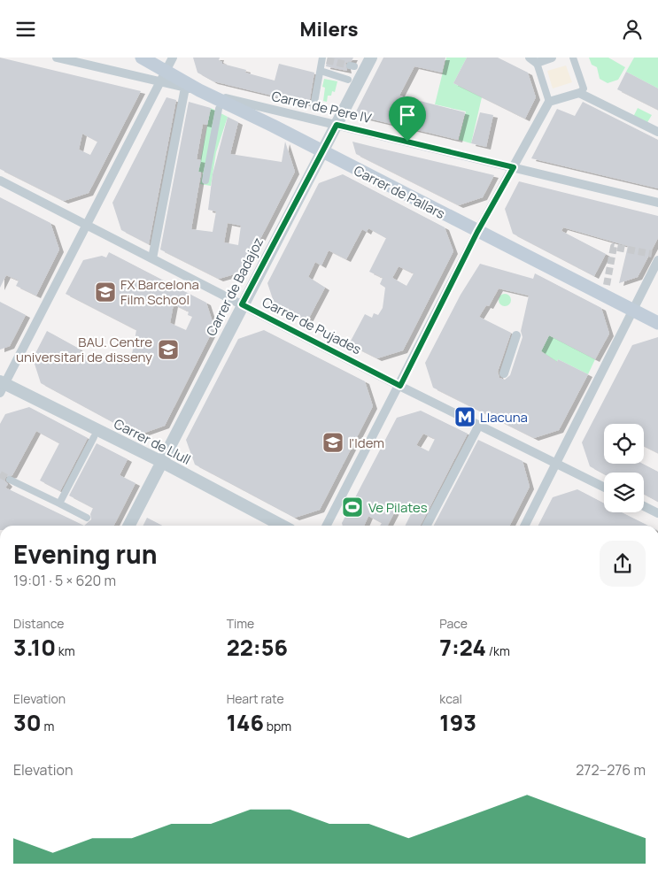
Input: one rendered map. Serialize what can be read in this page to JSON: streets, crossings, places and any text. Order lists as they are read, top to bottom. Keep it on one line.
{"streets":{"main road":["Carrer de Pallars"],"street":["Carrer de Pere IV","Carrer de Badajoz","Carrer de Pujades","Carrer de Llull"]},"crossings":[["Carrer de Pere IV","Carrer de Pallars"],["Carrer de Pere IV","Carrer de Badajoz"],["Carrer de Pallars","Carrer de Badajoz"],["Carrer de Badajoz","Carrer de Pujades"],["Carrer de Badajoz","Carrer de Llull"]],"places":{"school or university":["FX Barcelona Film School","BAU. Centre universitari de disseny","l'Idem"],"metro station":["Llacuna"],"sports":["Ve Pilates"]},"page":{"header":"Milers","heading":["Evening run","19:01 · 5 × 620 m"],"stats":[["Distance","3.10 km"],["Time","22:56"],["Pace","7:24 /km"],["Elevation","30 m"],["Heart rate","146 bpm"],["kcal","193"]],"chart":["Elevation","272–276 m"]}}
